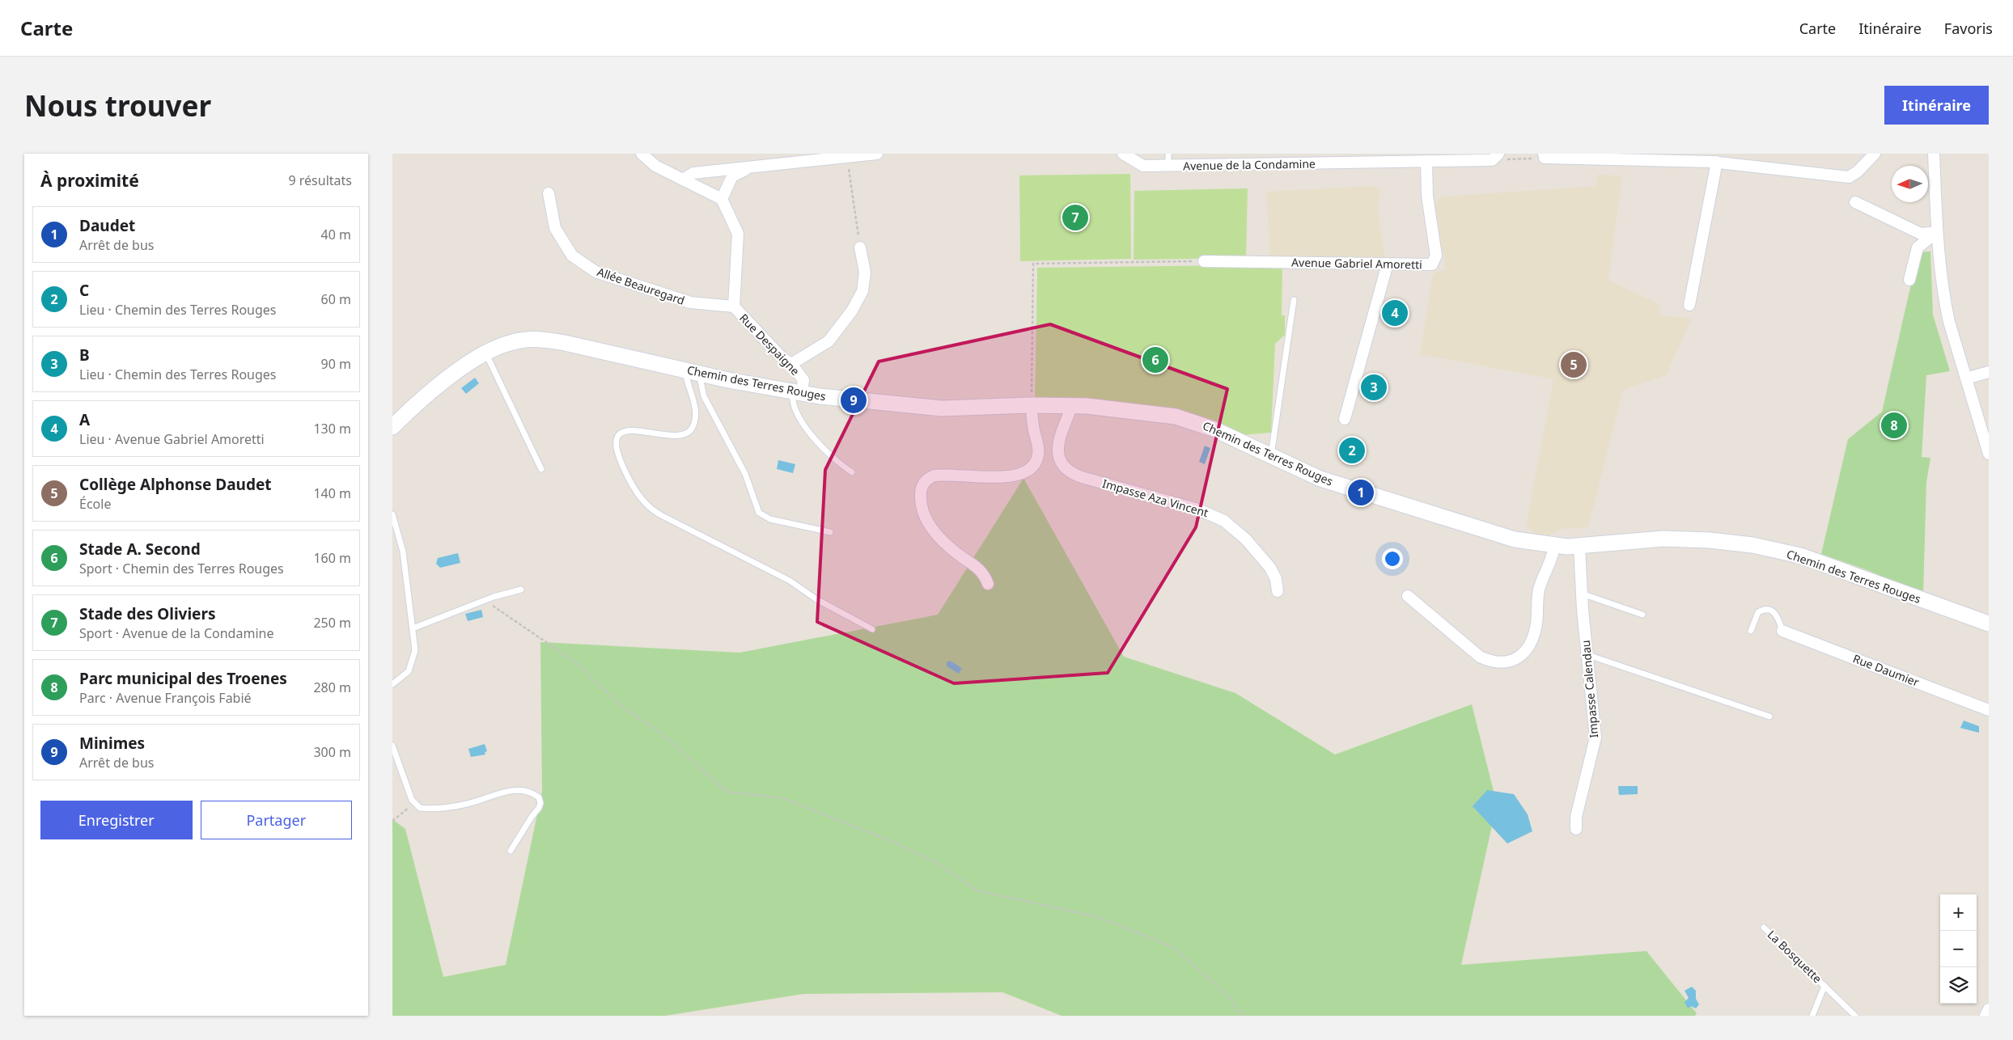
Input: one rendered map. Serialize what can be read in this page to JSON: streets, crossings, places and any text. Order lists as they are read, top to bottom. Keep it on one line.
{"streets":{"main road":["Chemin des Terres Rouges"],"street":["Avenue de la Condamine","Avenue Gabriel Amoretti","Allée Beauregard","Rue Despaigne","Impasse Aza Vincent","Rue Daumier","Impasse Calendau"],"lane":["La Bosquette"]},"crossings":[["Avenue de la Condamine","Avenue Gabriel Amoretti"],["Allée Beauregard","Rue Despaigne"],["Rue Despaigne","Chemin des Terres Rouges"],["Chemin des Terres Rouges","Impasse Aza Vincent"],["Chemin des Terres Rouges","Impasse Calendau"]],"north":"left","page":{"header":"Carte","nav":["Carte","Itinéraire","Favoris"],"buttons":["Itinéraire",["Enregistrer","Partager"]],"title":"Nous trouver","heading":["À proximité","9 résultats"],"pins":["7","4","6","5","3","9","8","2","1"],"list":[{"mark":"1","name":"Daudet","note":"Arrêt de bus","value":"40 m"},{"mark":"2","name":"C","note":"Lieu · Chemin des Terres Rouges","value":"60 m"},{"mark":"3","name":"B","note":"Lieu · Chemin des Terres Rouges","value":"90 m"},{"mark":"4","name":"A","note":"Lieu · Avenue Gabriel Amoretti","value":"130 m"},{"mark":"5","name":"Collège Alphonse Daudet","note":"École","value":"140 m"},{"mark":"6","name":"Stade A. Second","note":"Sport · Chemin des Terres Rouges","value":"160 m"},{"mark":"7","name":"Stade des Oliviers","note":"Sport · Avenue de la Condamine","value":"250 m"},{"mark":"8","name":"Parc municipal des Troenes","note":"Parc · Avenue François Fabié","value":"280 m"},{"mark":"9","name":"Minimes","note":"Arrêt de bus","value":"300 m"}],"map_buttons":["+","−"]}}
